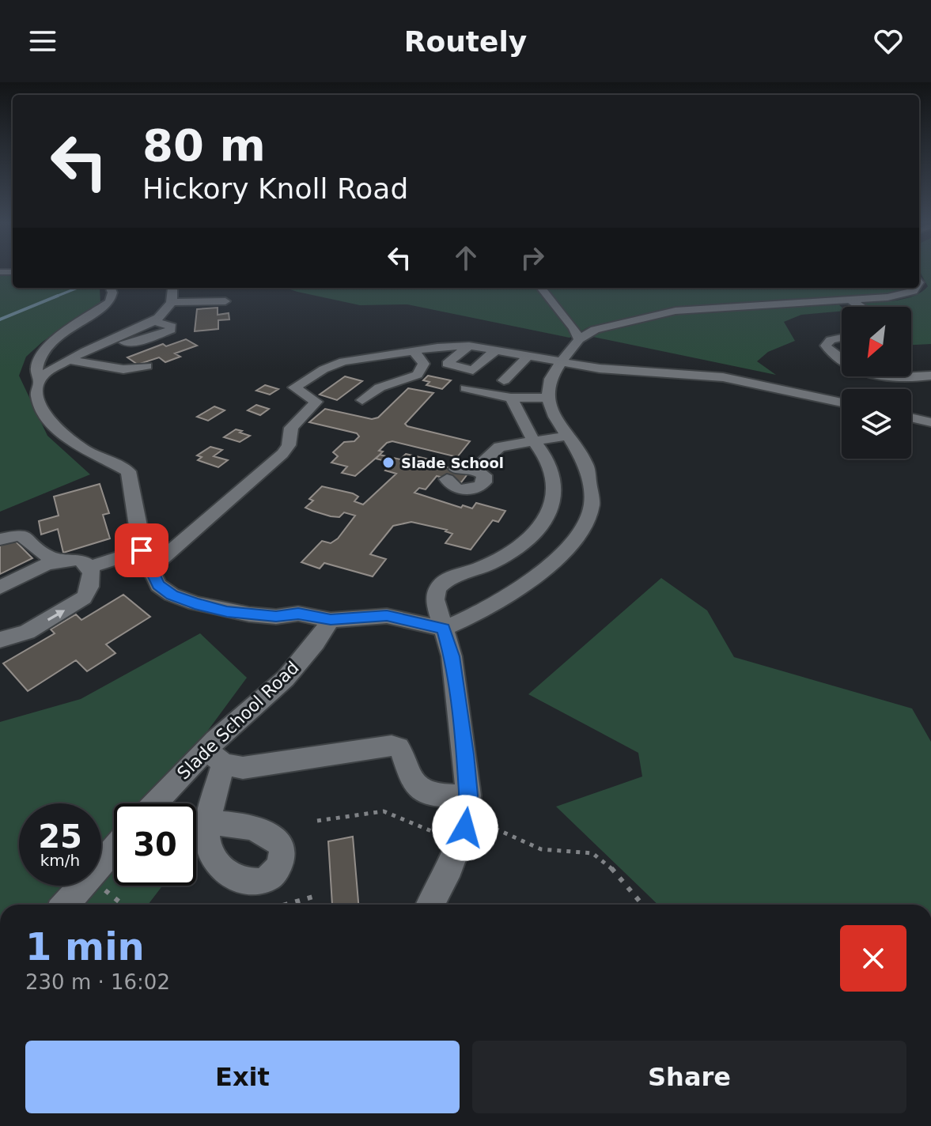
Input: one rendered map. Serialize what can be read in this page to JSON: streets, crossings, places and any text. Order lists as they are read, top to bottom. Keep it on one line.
{"streets":{"street":["Slade School Road"]},"places":["Slade School"],"north":"bottom left","page":{"header":"Routely","turn":["80 m","Hickory Knoll Road"],"speed":"25 km/h","limit":"30","heading":["1 min","230 m · 16:02"],"buttons":["Exit","Share"]}}
